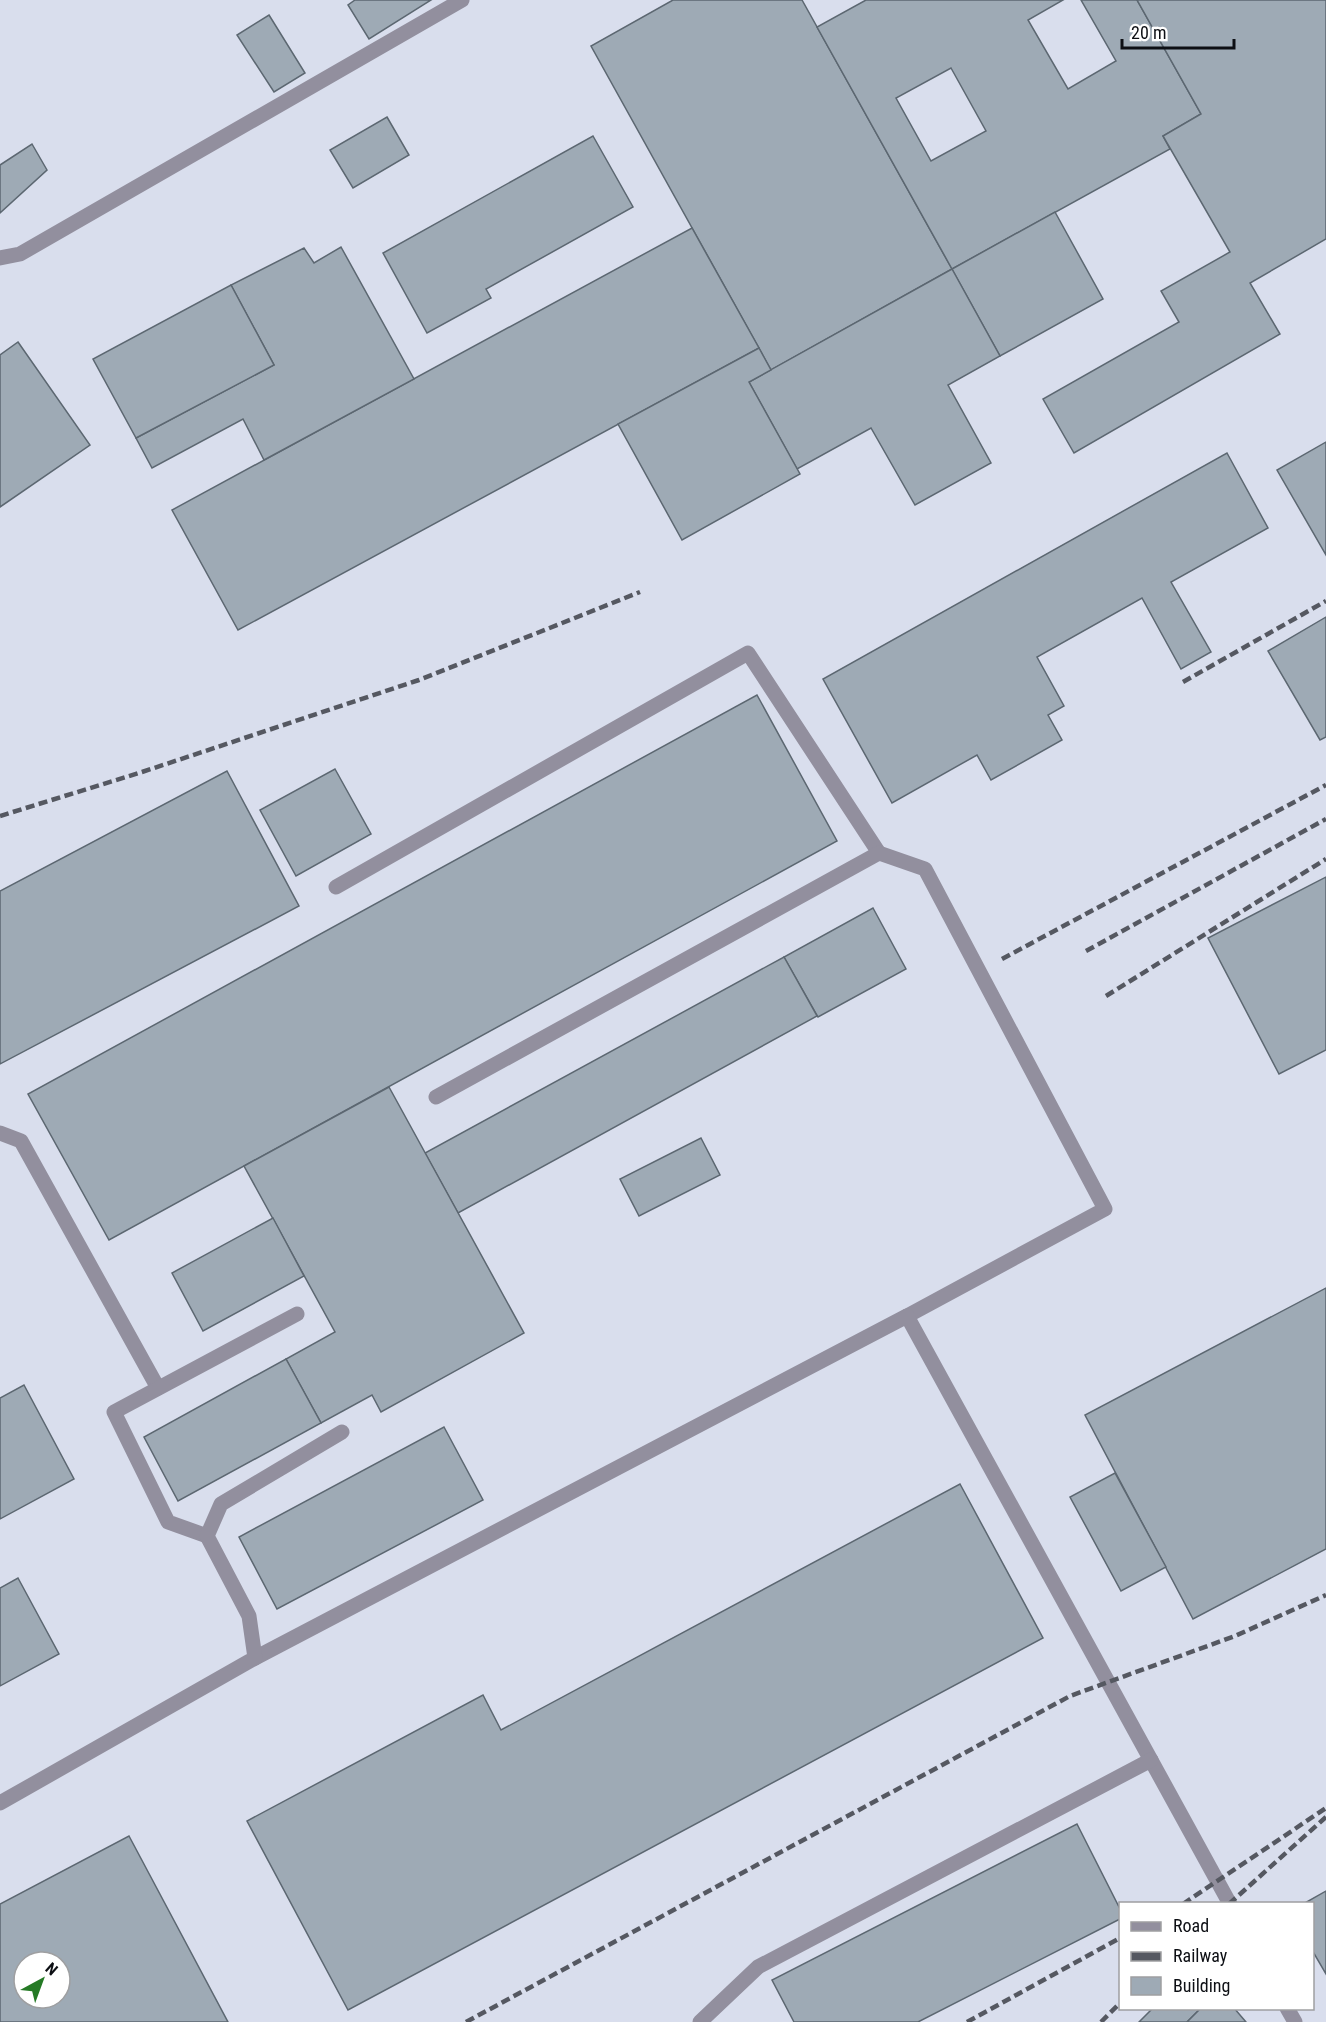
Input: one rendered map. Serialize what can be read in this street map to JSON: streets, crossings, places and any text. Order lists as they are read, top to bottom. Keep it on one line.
{"legend":["Road","Railway","Building"],"scale_bar":"20 m","north":"top right"}
